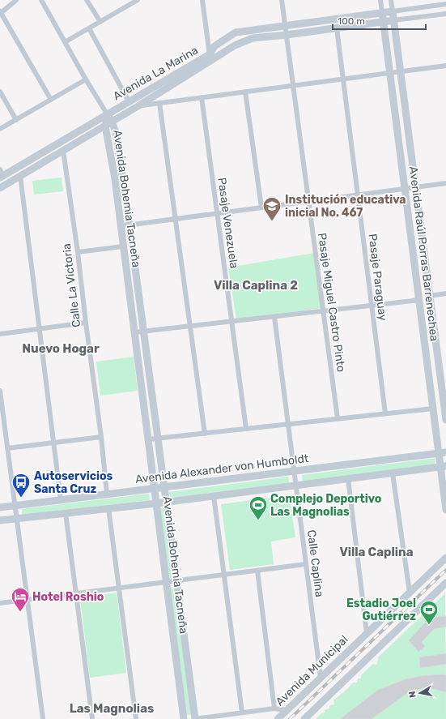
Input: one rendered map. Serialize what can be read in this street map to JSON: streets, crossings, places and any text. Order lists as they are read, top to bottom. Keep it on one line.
{"streets":{"street":["Avenida La Marina","Avenida Bohemia Tacneña","Pasaje Venezuela","Avenida Raúl Porras Barrenechea","Pasaje Paraguay","Calle La Victoria","Pasaje Miguel Castro Pinto","Avenida Alexander von Humboldt","Calle Caplina","Avenida Municipal"]},"crossings":[["Avenida La Marina","Avenida Bohemia Tacneña"],["Avenida La Marina","Avenida Raúl Porras Barrenechea"],["Avenida La Marina","Pasaje Paraguay"],["Avenida La Marina","Calle La Victoria"],["Avenida La Marina","Pasaje Miguel Castro Pinto"],["Avenida Bohemia Tacneña","Avenida Alexander von Humboldt"],["Avenida Raúl Porras Barrenechea","Avenida Alexander von Humboldt"],["Calle La Victoria","Avenida Alexander von Humboldt"],["Avenida Alexander von Humboldt","Calle Caplina"],["Calle Caplina","Avenida Municipal"]],"districts":["Villa Caplina 2","Nuevo Hogar","Villa Caplina","Las Magnolias"],"places":{"school or university":["Institución educativa inicial No. 467"],"bus stop":["Autoservicios Santa Cruz"],"sports":["Complejo Deportivo Las Magnolias","Estadio Joel Gutiérrez"],"hotel":["Hotel Roshio"]},"scale_bar":"100 m","north":"left"}
